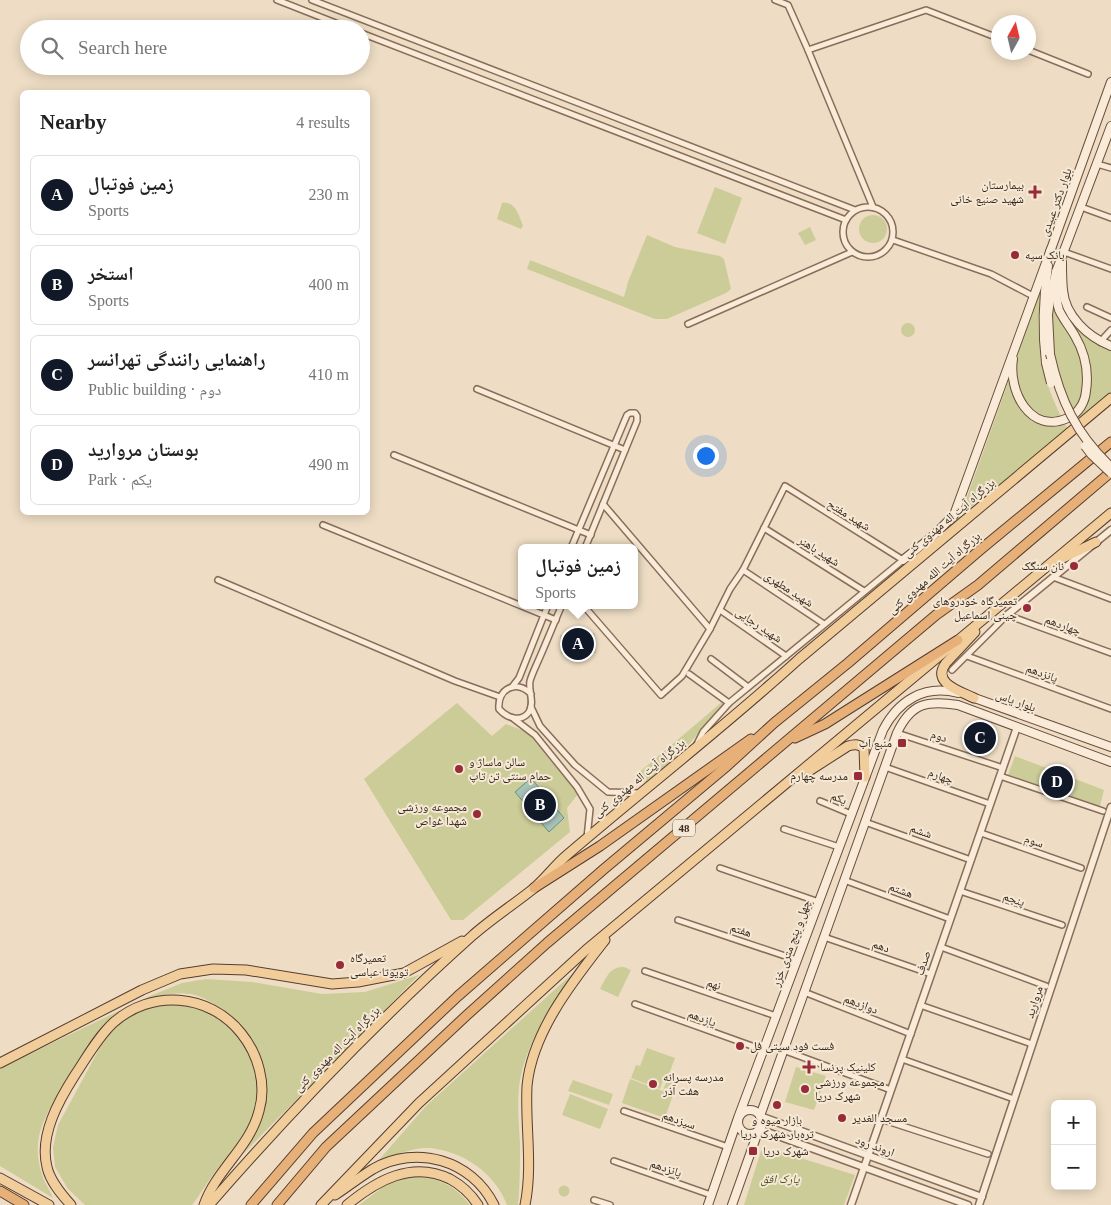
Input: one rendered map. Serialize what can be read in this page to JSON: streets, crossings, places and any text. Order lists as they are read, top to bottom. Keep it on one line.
{"streets":{"highway":["بزرگراه آیت الله مهدوی کنی","48"],"main road":["بلوار دکتر عبیدی","بزرگراه آیت اله مهدوی کنی","بلوار یاس","چهل و پنج متری خزر"],"street":["شهید مفتح","شهید باهنر","شهید مطهری","شهید رجایی","چهاردهم","پانزدهم","دوم","چهارم","یکم","ششم","سوم","هشتم","پنجم","هفتم","دهم","صدف","نهم","مروارید","دوازدهم","یازدهم","سیزدهم","اروند رود"]},"crossings":[["بلوار دکتر عبیدی","48"],["شهید مفتح","شهید باهنر"],["بزرگراه آیت الله مهدوی کنی","48"],["پانزدهم","چهل و پنج متری خزر"],["بلوار یاس","دوم"],["بلوار یاس","چهل و پنج متری خزر"],["بلوار یاس","صدف"],["دوم","صدف"],["چهارم","صدف"],["یکم","چهل و پنج متری خزر"],["ششم","صدف"],["سوم","صدف"],["هشتم","صدف"],["پنجم","صدف"],["هفتم","چهل و پنج متری خزر"],["چهل و پنج متری خزر","نهم"],["چهل و پنج متری خزر","یازدهم"],["چهل و پنج متری خزر","سیزدهم"],["چهل و پنج متری خزر","اروند رود"],["دهم","صدف"],["صدف","دوازدهم"],["صدف","اروند رود"],["مروارید","اروند رود"]],"parks":["پارک افق"],"places":{"health":["بیمارستان شهید صنیع خانی","کلینیک پرنسا"],"other":["بانک سپه","نان سنگک","تعمیرگاه خودروهای چینی اسماعیل","سالن ماساژ و حمام سنتی تن تاپ","مجموعه ورزشی شهدا غواص","تعمیرگاه تویوتا عباسی","فست فود سیتی فل","مدرسه پسرانه هفت آذر","مجموعه ورزشی شهرک دریا","بازار میوه و تره‌بار شهرک دریا","مسجد الغدیر"],"transit":["منبع آب","مدرسه چهارم","شهرک دریا"]},"north":"top","page":{"search":"Search here","heading":["Nearby","4 results"],"list":[{"mark":"A","name":"زمین فوتبال","note":"Sports","value":"230 m"},{"mark":"B","name":"استخر","note":"Sports","value":"400 m"},{"mark":"C","name":"راهنمایی رانندگی تهرانسر","note":"Public building · دوم","value":"410 m"},{"mark":"D","name":"بوستان مروارید","note":"Park · یکم","value":"490 m"}],"popup":["زمین فوتبال","Sports"],"pins":["A","C","D","B"],"map_buttons":["+","−"]}}
